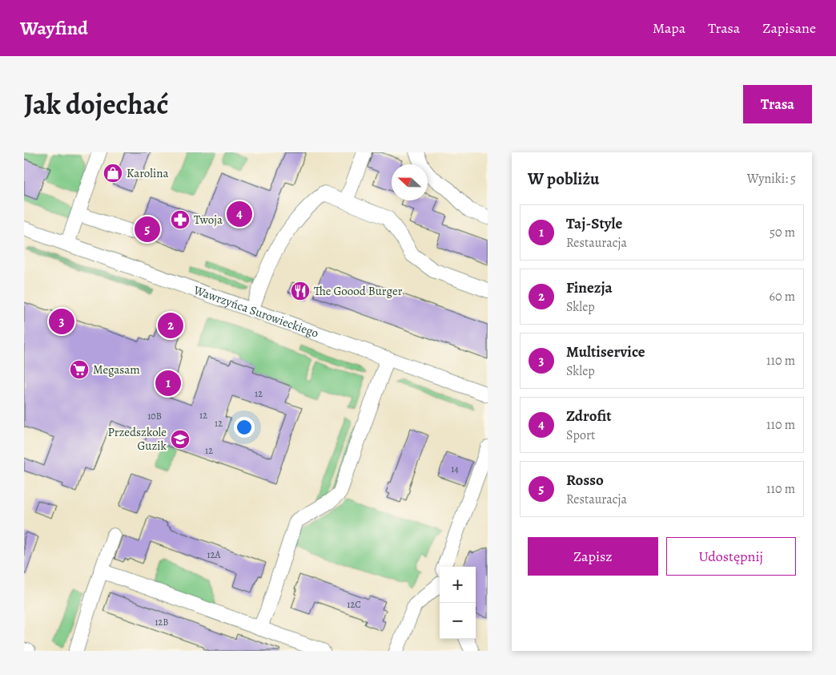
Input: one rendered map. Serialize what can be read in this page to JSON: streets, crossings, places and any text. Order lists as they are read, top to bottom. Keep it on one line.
{"streets":{"street":["Wawrzyńca Surowieckiego"]},"places":{"shop":["Karolina"],"pharmacy":["Twoja"],"restaurant":["The Goood Burger"],"supermarket":["Megasam"],"school or university":["Przedszkole Guzik"]},"house_numbers":["12","12","10B","12","12","14","12A","12C","12B"],"north":"left","page":{"header":"Wayfind","nav":["Mapa","Trasa","Zapisane"],"title":"Jak dojechać","buttons":["Trasa",["Zapisz","Udostępnij"]],"heading":["W pobliżu","Wyniki: 5"],"pins":["4","5","3","2","1"],"list":[{"mark":"1","name":"Taj-Style","note":"Restauracja","value":"50 m"},{"mark":"2","name":"Finezja","note":"Sklep","value":"60 m"},{"mark":"3","name":"Multiservice","note":"Sklep","value":"110 m"},{"mark":"4","name":"Zdrofit","note":"Sport","value":"110 m"},{"mark":"5","name":"Rosso","note":"Restauracja","value":"110 m"}],"map_buttons":["+","−"]}}
